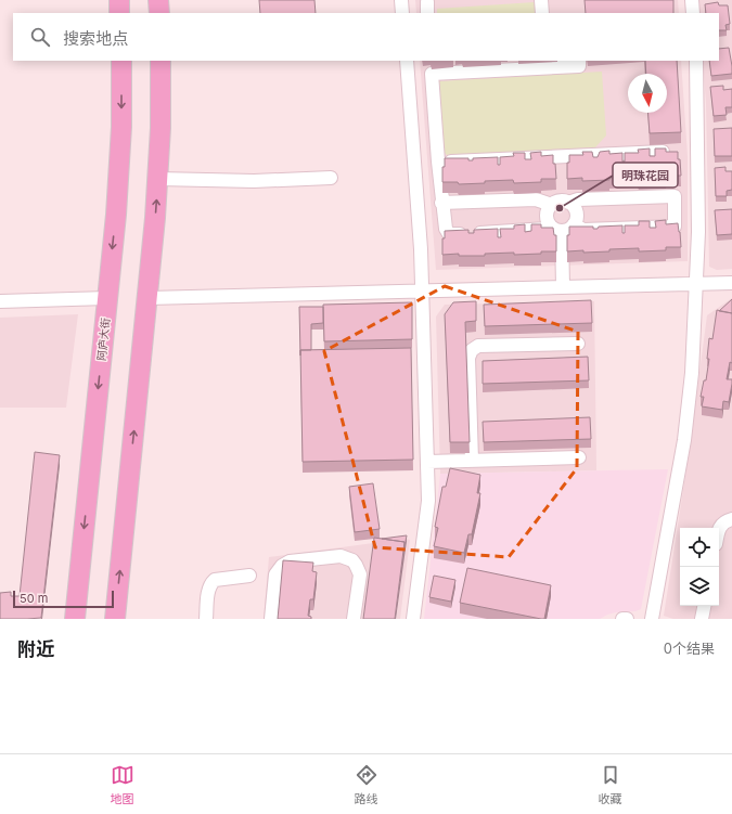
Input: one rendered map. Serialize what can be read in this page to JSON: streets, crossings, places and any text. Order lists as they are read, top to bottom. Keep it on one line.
{"streets":{"highway":["阿庐大街"]},"places":["明珠花园"],"scale_bar":"50 m","north":"bottom","page":{"search":"搜索地点","scale":"50 m","heading":["附近","0个结果"],"nav":["地图","路线","收藏"]}}
